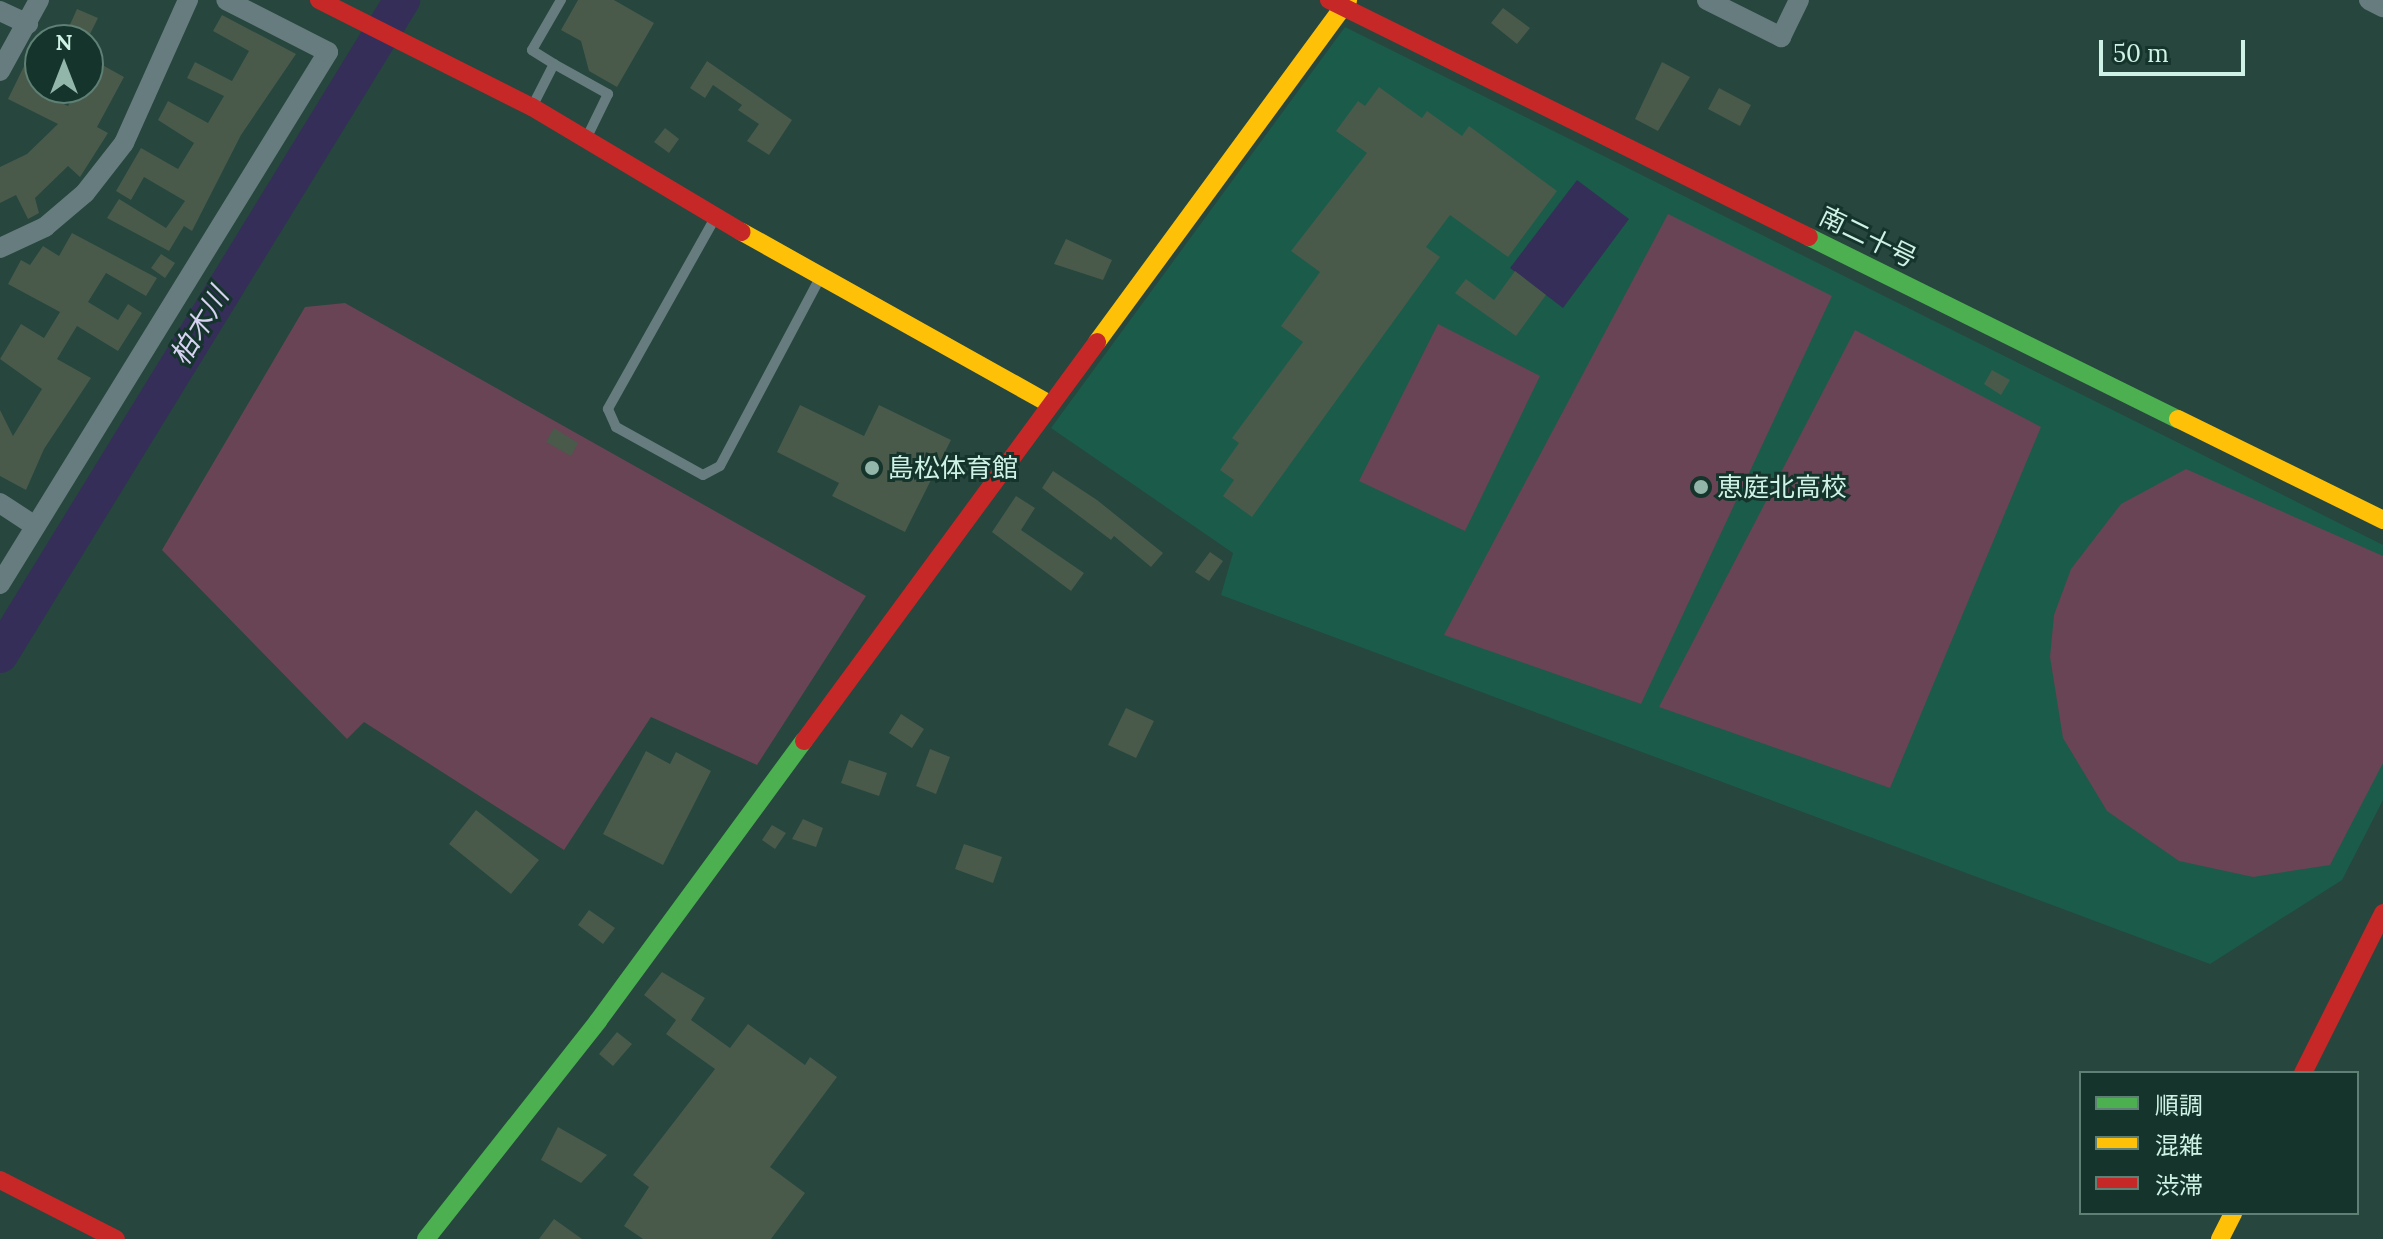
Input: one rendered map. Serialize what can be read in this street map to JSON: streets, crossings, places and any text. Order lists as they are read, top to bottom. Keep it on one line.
{"streets":{"street":["南二十号"]},"water":["柏木川"],"places":["島松体育館","恵庭北高校"],"legend":["順調","混雑","渋滞"],"scale_bar":"50 m","north":"top"}
